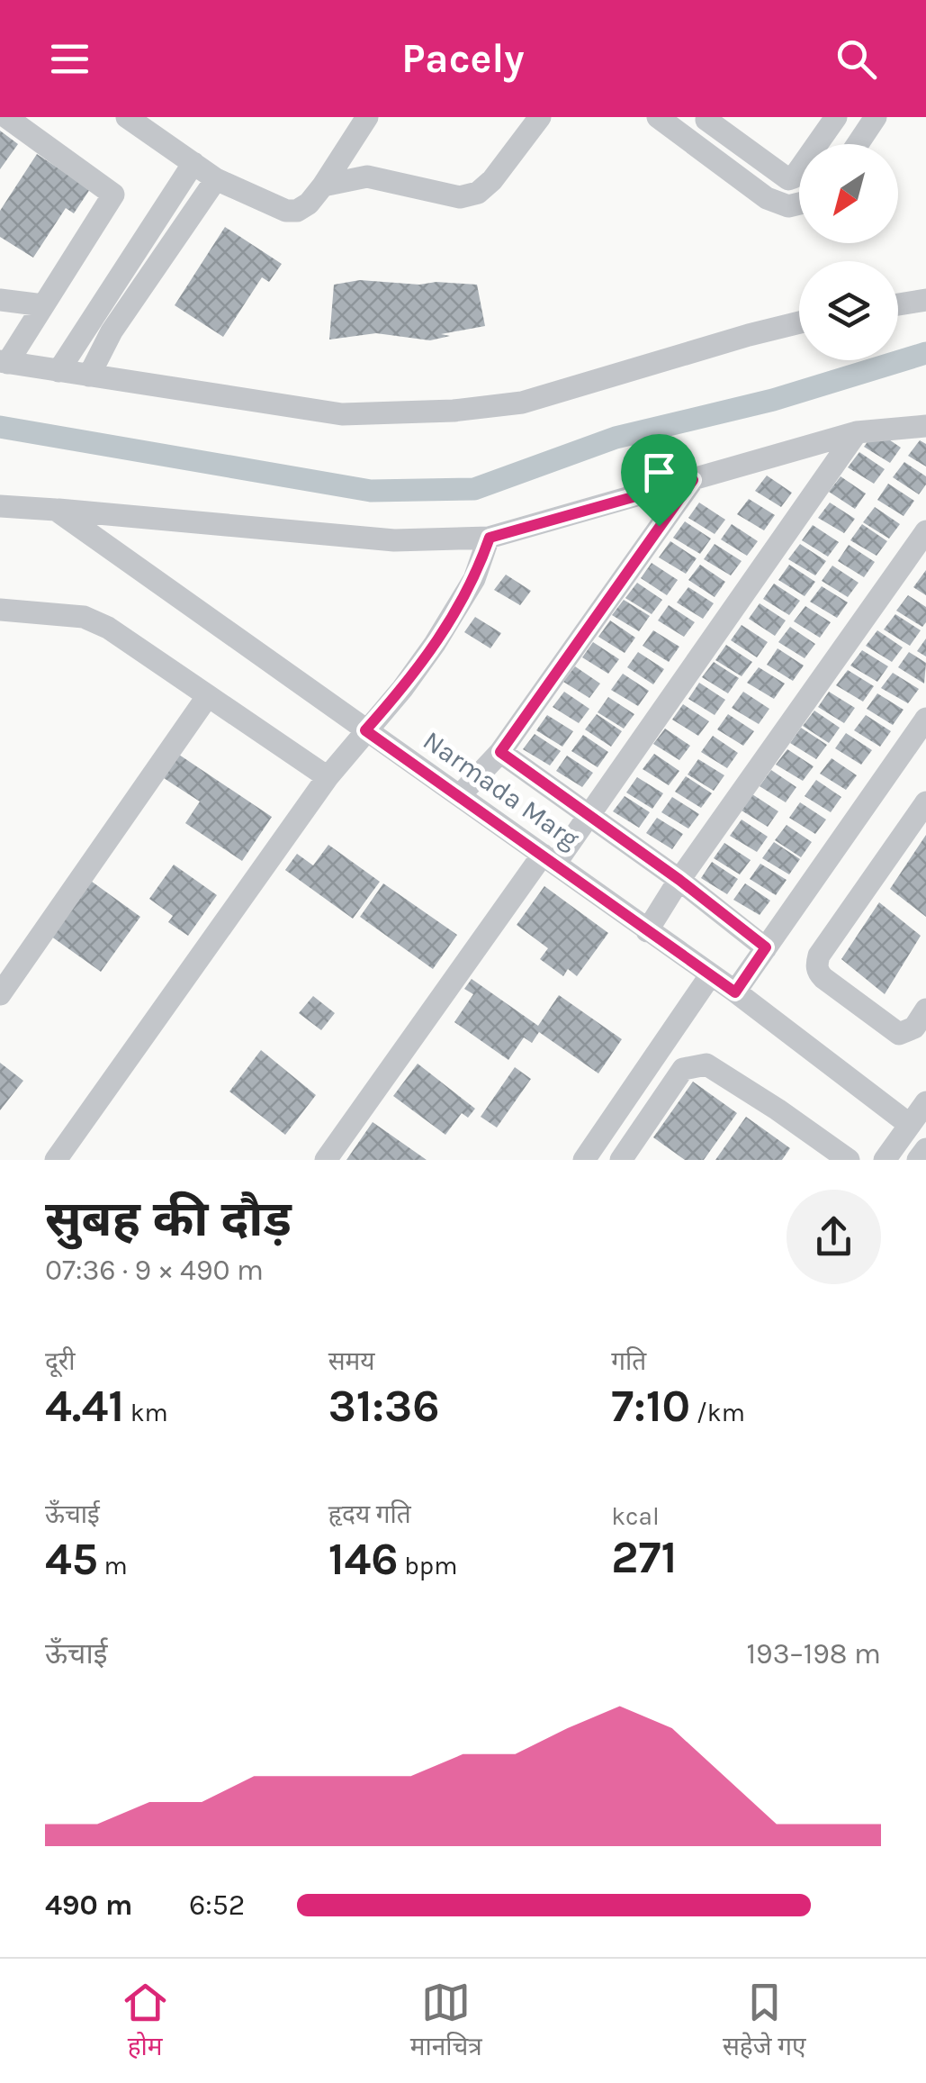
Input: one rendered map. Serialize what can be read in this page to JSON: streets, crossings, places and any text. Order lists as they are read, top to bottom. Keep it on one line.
{"streets":{"street":["Narmada Marg"]},"north":"bottom left","page":{"header":"Pacely","heading":["सुबह की दौड़","07:36 · 9 × 490 m"],"stats":[["दूरी","4.41 km"],["समय","31:36"],["गति","7:10 /km"],["ऊँचाई","45 m"],["हृदय गति","146 bpm"],["kcal","271"]],"chart":["ऊँचाई","193–198 m"],"list":[{"name":"490 m","note":"6:52"}],"tabs":["होम","मानचित्र","सहेजे गए"]}}
